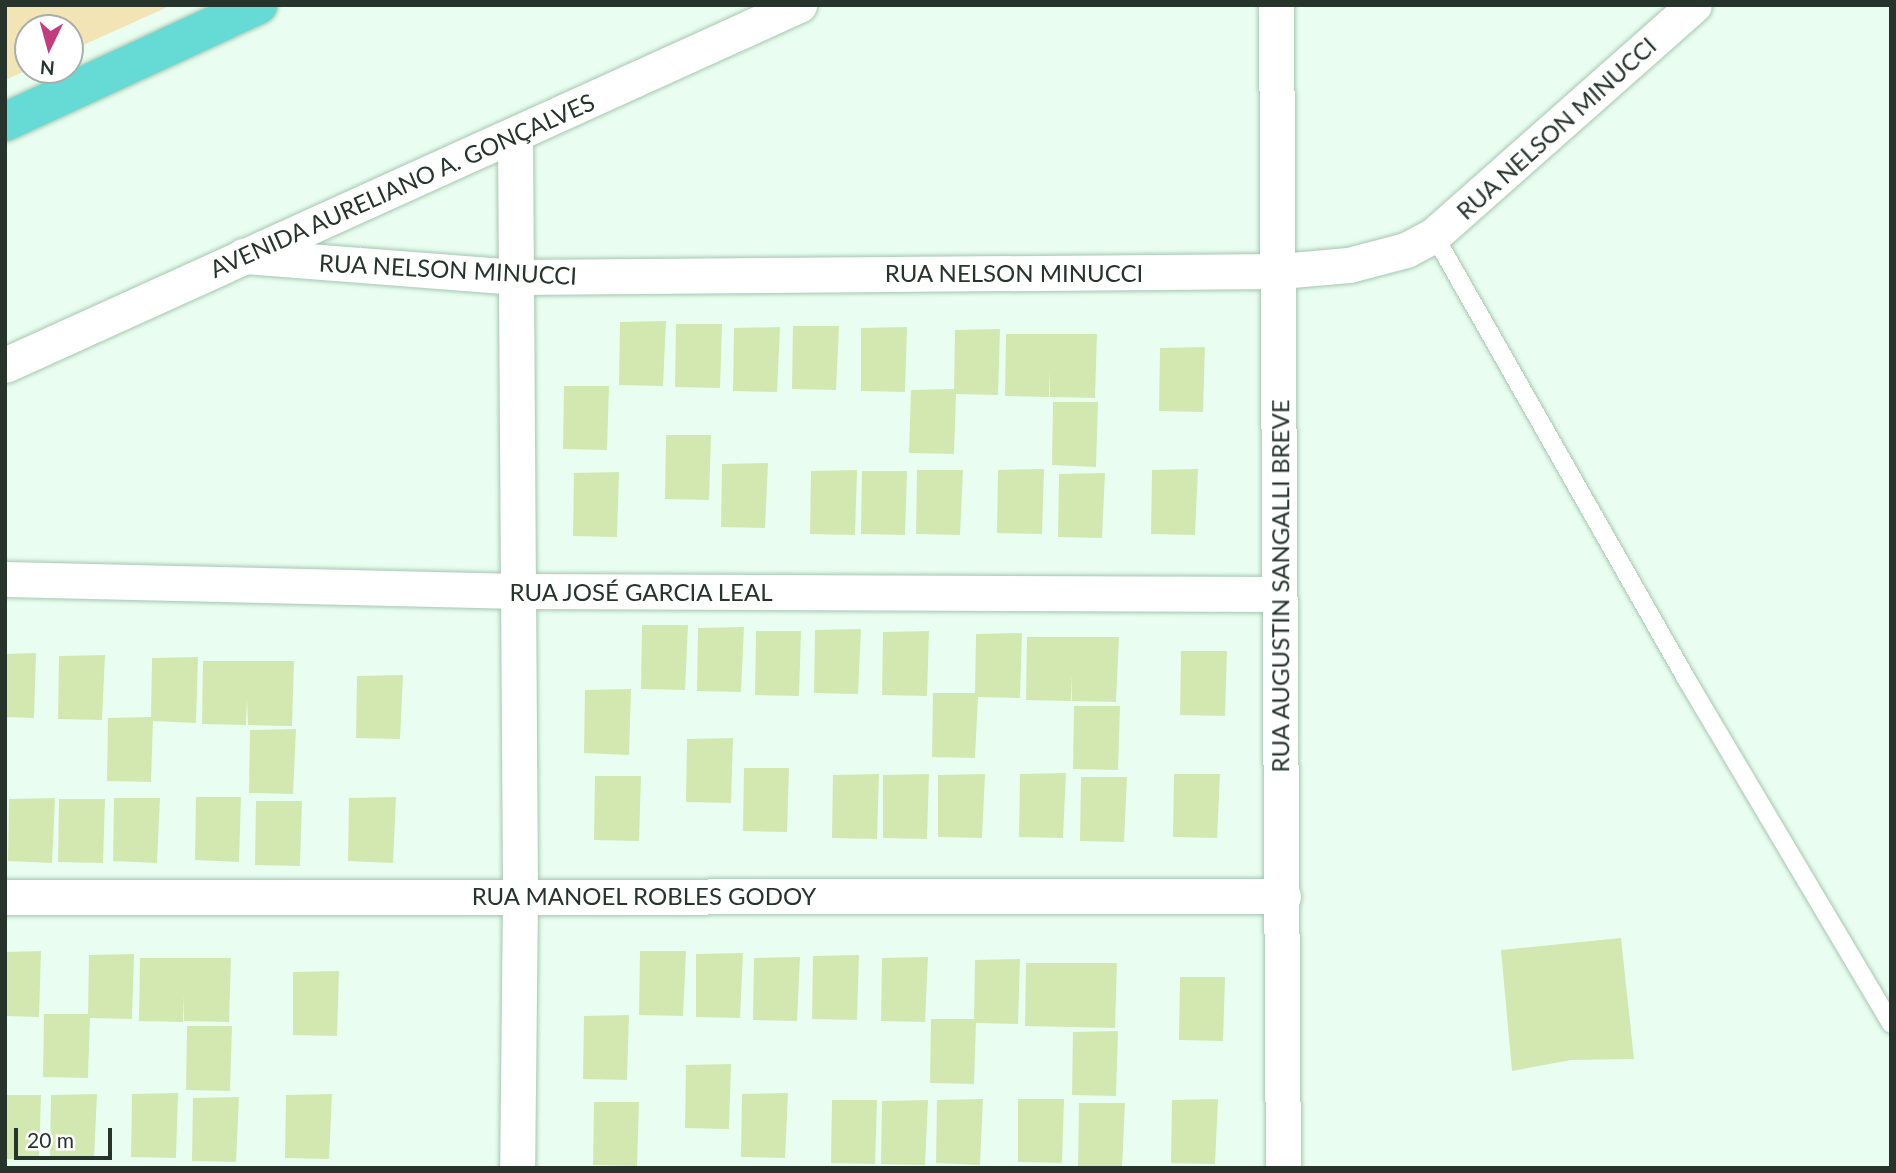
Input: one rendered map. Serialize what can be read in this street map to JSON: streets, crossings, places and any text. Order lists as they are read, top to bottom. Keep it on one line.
{"streets":{"street":["RUA NELSON MINUCCI","AVENIDA AURELIANO A. GONÇALVES","RUA AUGUSTIN SANGALLI BREVE","RUA JOSÉ GARCIA LEAL","RUA MANOEL ROBLES GODOY"]},"crossings":[["RUA NELSON MINUCCI","AVENIDA AURELIANO A. GONÇALVES"],["RUA NELSON MINUCCI","RUA AUGUSTIN SANGALLI BREVE"],["RUA AUGUSTIN SANGALLI BREVE","RUA JOSÉ GARCIA LEAL"],["RUA AUGUSTIN SANGALLI BREVE","RUA MANOEL ROBLES GODOY"]],"scale_bar":"20 m","north":"bottom"}
